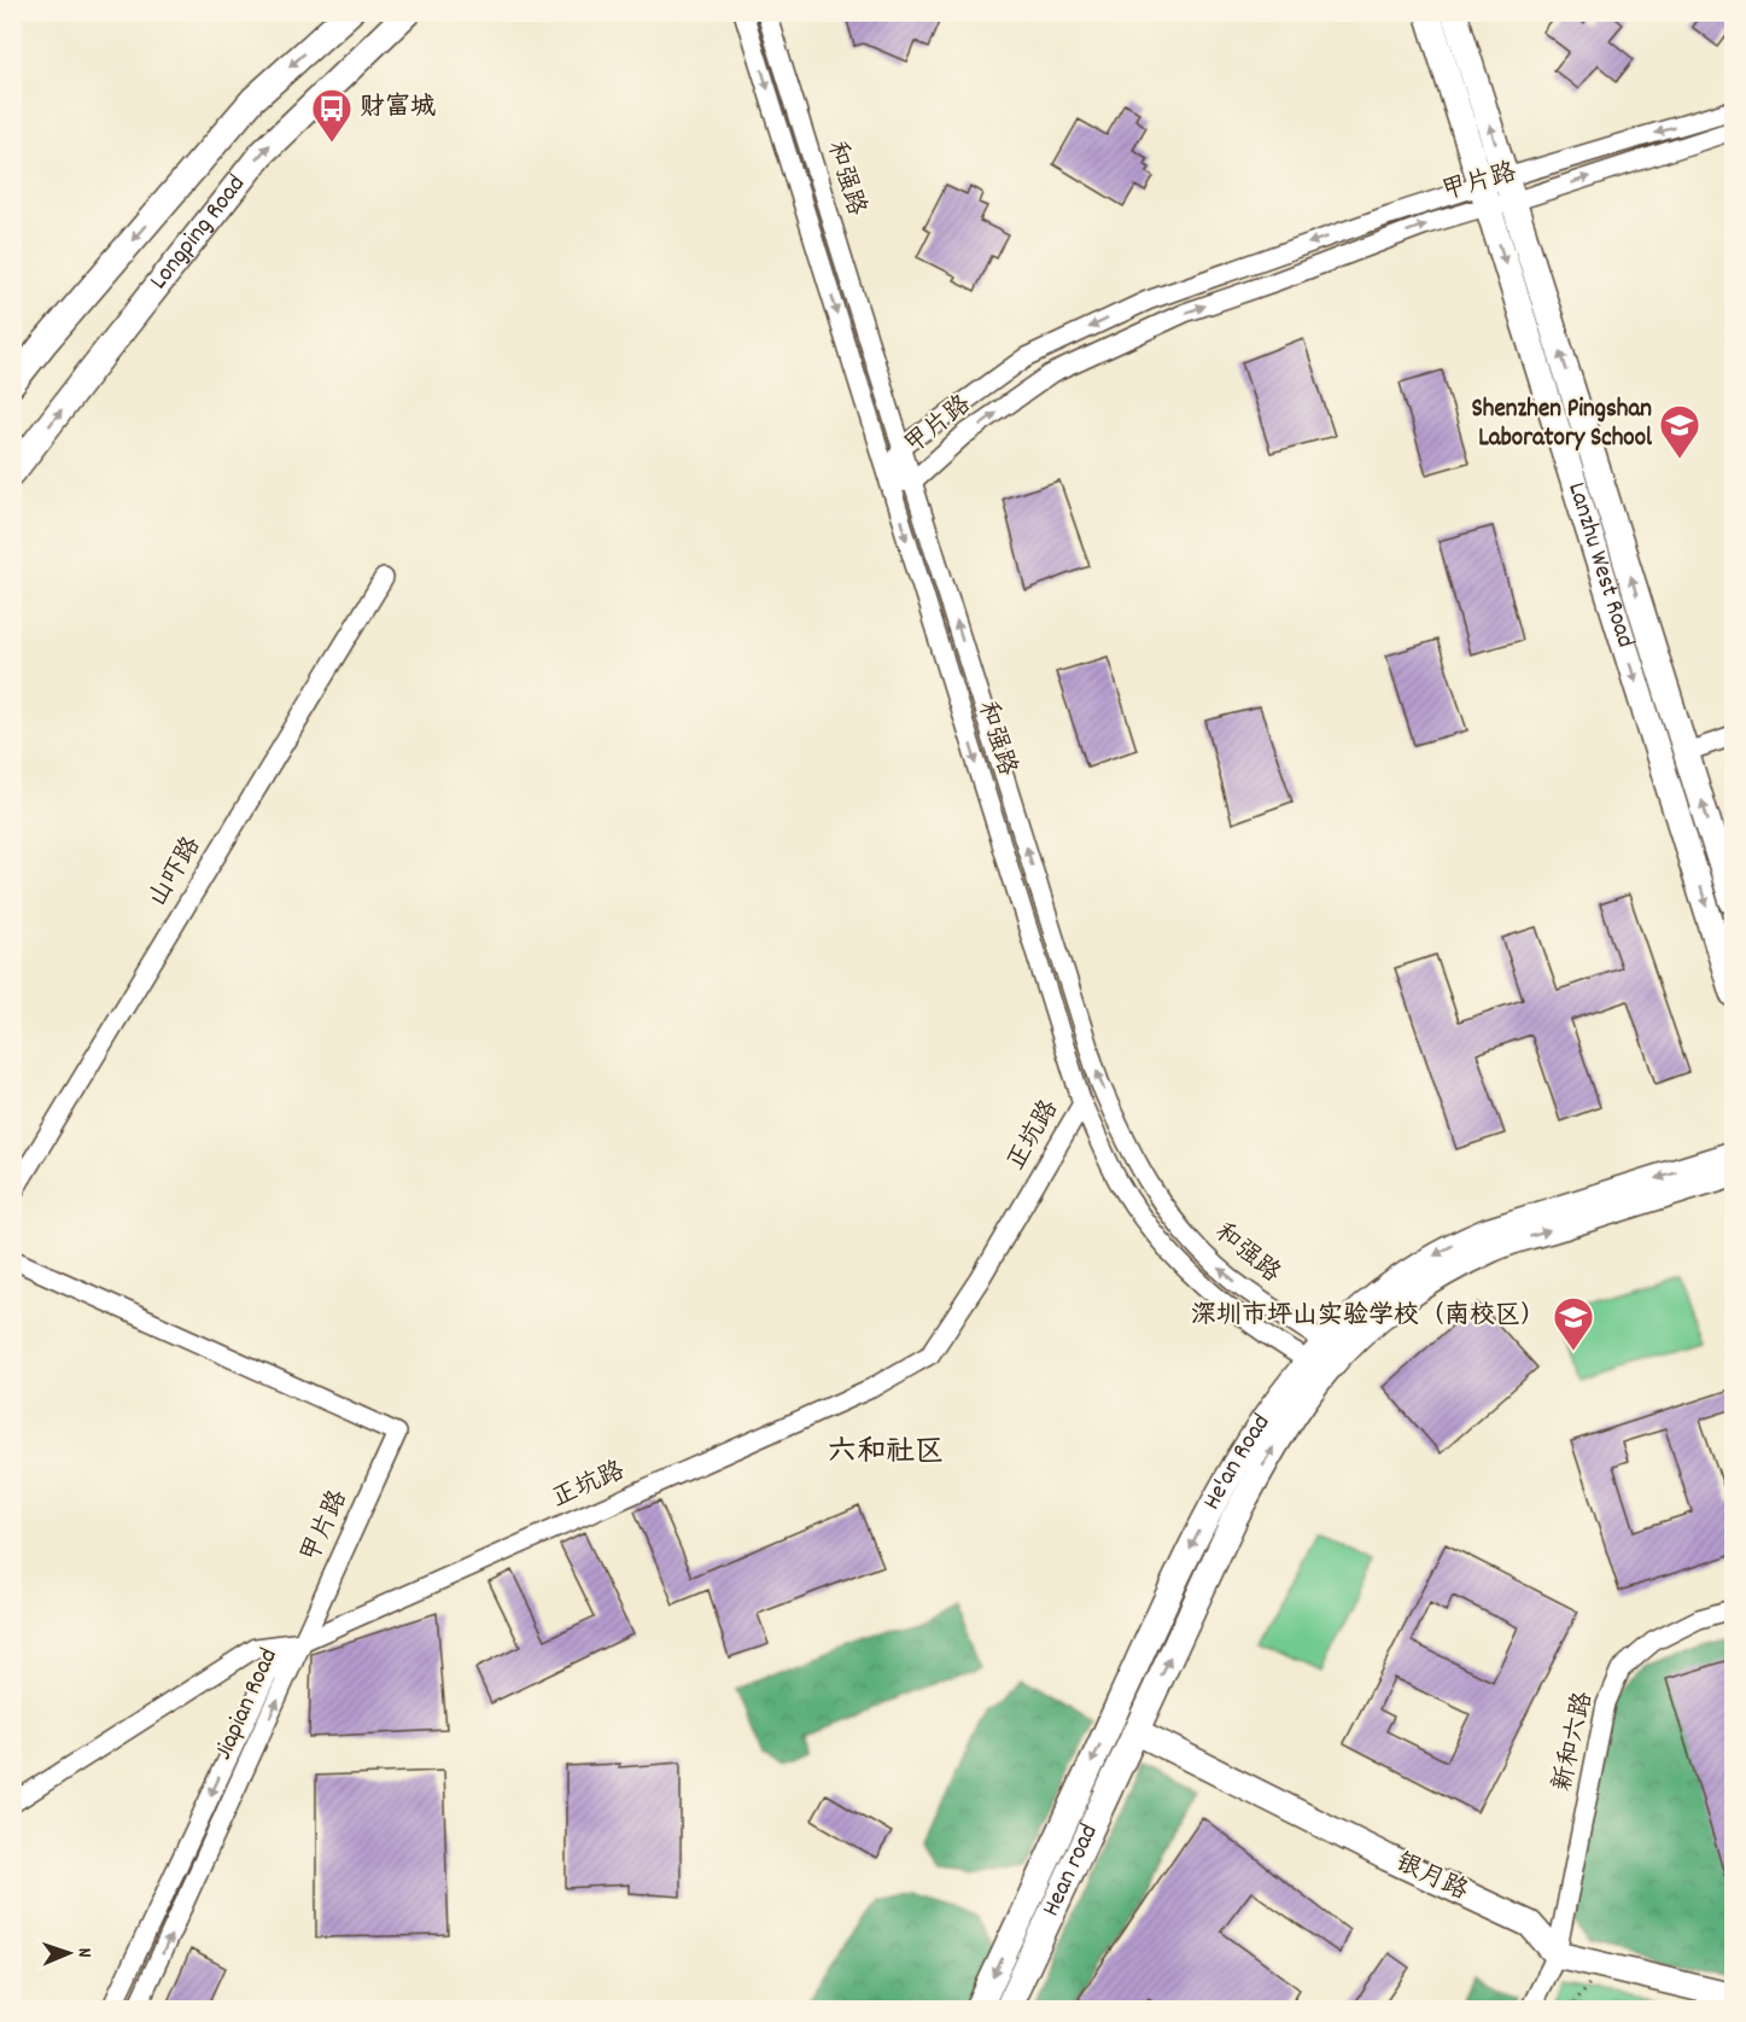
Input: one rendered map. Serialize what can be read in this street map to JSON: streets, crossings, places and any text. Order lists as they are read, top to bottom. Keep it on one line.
{"streets":{"street":["和强路","甲片路","Longping Road","Lanzhu West Road","山吓路","正坑路","He'an Road","Jiapian Road","新和六路","Hean road","银月路"]},"crossings":[["和强路","甲片路"],["和强路","正坑路"],["和强路","He'an Road"],["甲片路","Lanzhu West Road"],["甲片路","正坑路"],["甲片路","Jiapian Road"],["正坑路","Jiapian Road"],["He'an Road","Hean road"],["He'an Road","银月路"],["新和六路","银月路"],["Hean road","银月路"]],"districts":["六和社区"],"places":{"bus stop":["财富城"],"school or university":["Shenzhen Pingshan Laboratory School","深圳市坪山实验学校（南校区）"]},"north":"right"}
